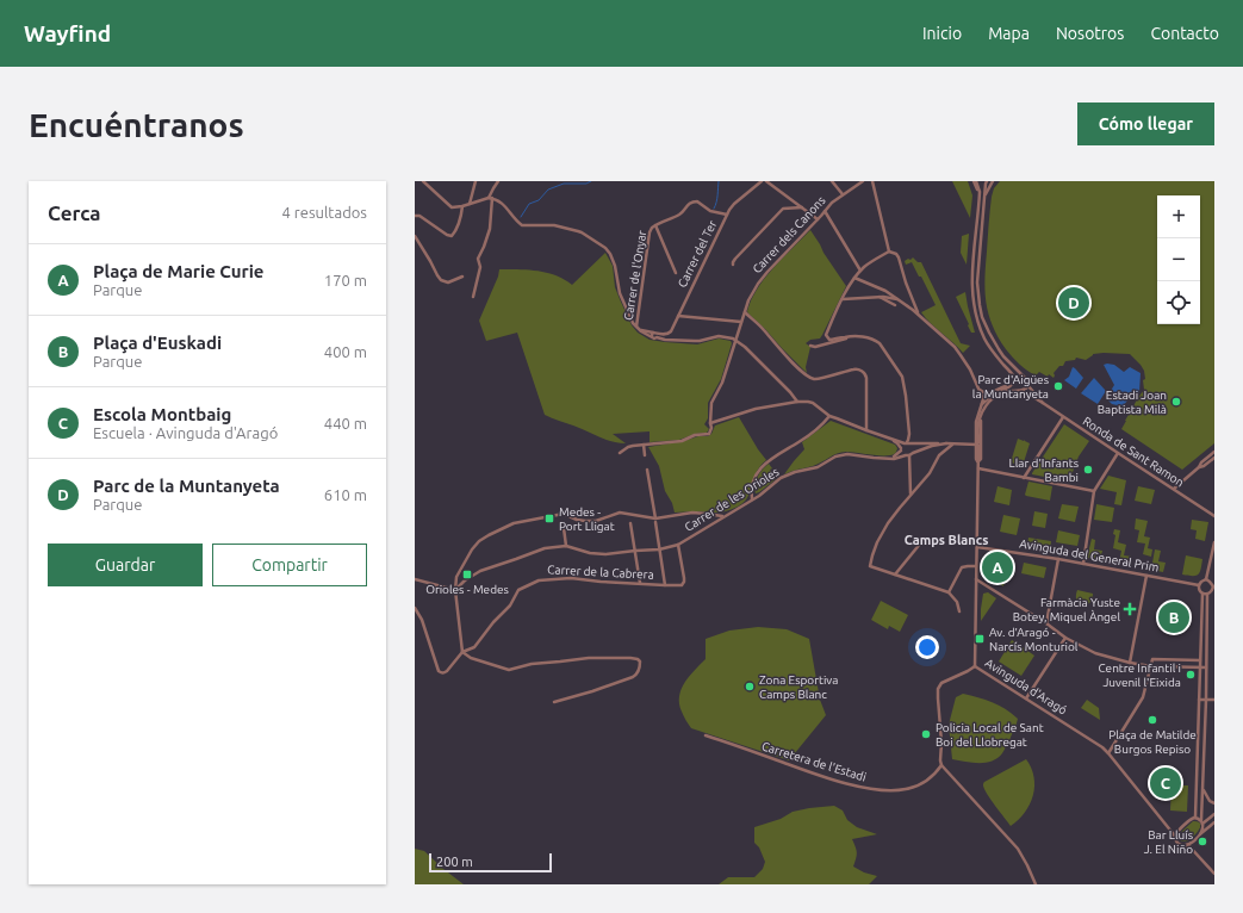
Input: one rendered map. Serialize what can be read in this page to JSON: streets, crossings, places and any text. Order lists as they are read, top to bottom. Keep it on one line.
{"streets":{"street":["Carrer dels Canons","Carrer del Ter","Carrer de l'Onyar","Ronda de Sant Ramon","Carrer de les Orioles","Avinguda del General Prim","Carrer de la Cabrera","Avinguda d'Aragó","Carretera de l'Estadi"]},"crossings":[["Carrer del Ter","Carrer de l'Onyar"],["Ronda de Sant Ramon","Avinguda d'Aragó"],["Carrer de les Orioles","Carrer de la Cabrera"],["Avinguda del General Prim","Avinguda d'Aragó"]],"districts":["Camps Blancs"],"places":{"other":["Parc d'Aigües la Muntanyeta","Estadi Joan Baptista Milà","Llar d'Infants Bambi","Centre Infantil i Juvenil l'Eixida","Zona Esportiva Camps Blanc","Plaça de Matilde Burgos Repiso","Policia Local de Sant Boi del Llobregat","Bar Lluís J. El Niño"],"transit":["Medes - Port Lligat","Orioles - Medes","Av. d'Aragó - Narcís Monturiol"],"health":["Farmàcia Yuste Botey, Miquel Àngel"]},"scale_bar":"200 m","page":{"header":"Wayfind","nav":["Inicio","Mapa","Nosotros","Contacto"],"buttons":["Cómo llegar",["Guardar","Compartir"]],"title":"Encuéntranos","heading":["Cerca","4 resultados"],"map_buttons":["+","−"],"list":[{"mark":"A","name":"Plaça de Marie Curie","note":"Parque","value":"170 m"},{"mark":"B","name":"Plaça d'Euskadi","note":"Parque","value":"400 m"},{"mark":"C","name":"Escola Montbaig","note":"Escuela · Avinguda d'Aragó","value":"440 m"},{"mark":"D","name":"Parc de la Muntanyeta","note":"Parque","value":"610 m"}],"pins":["D","A","B","C"],"scale":"200 m"}}
